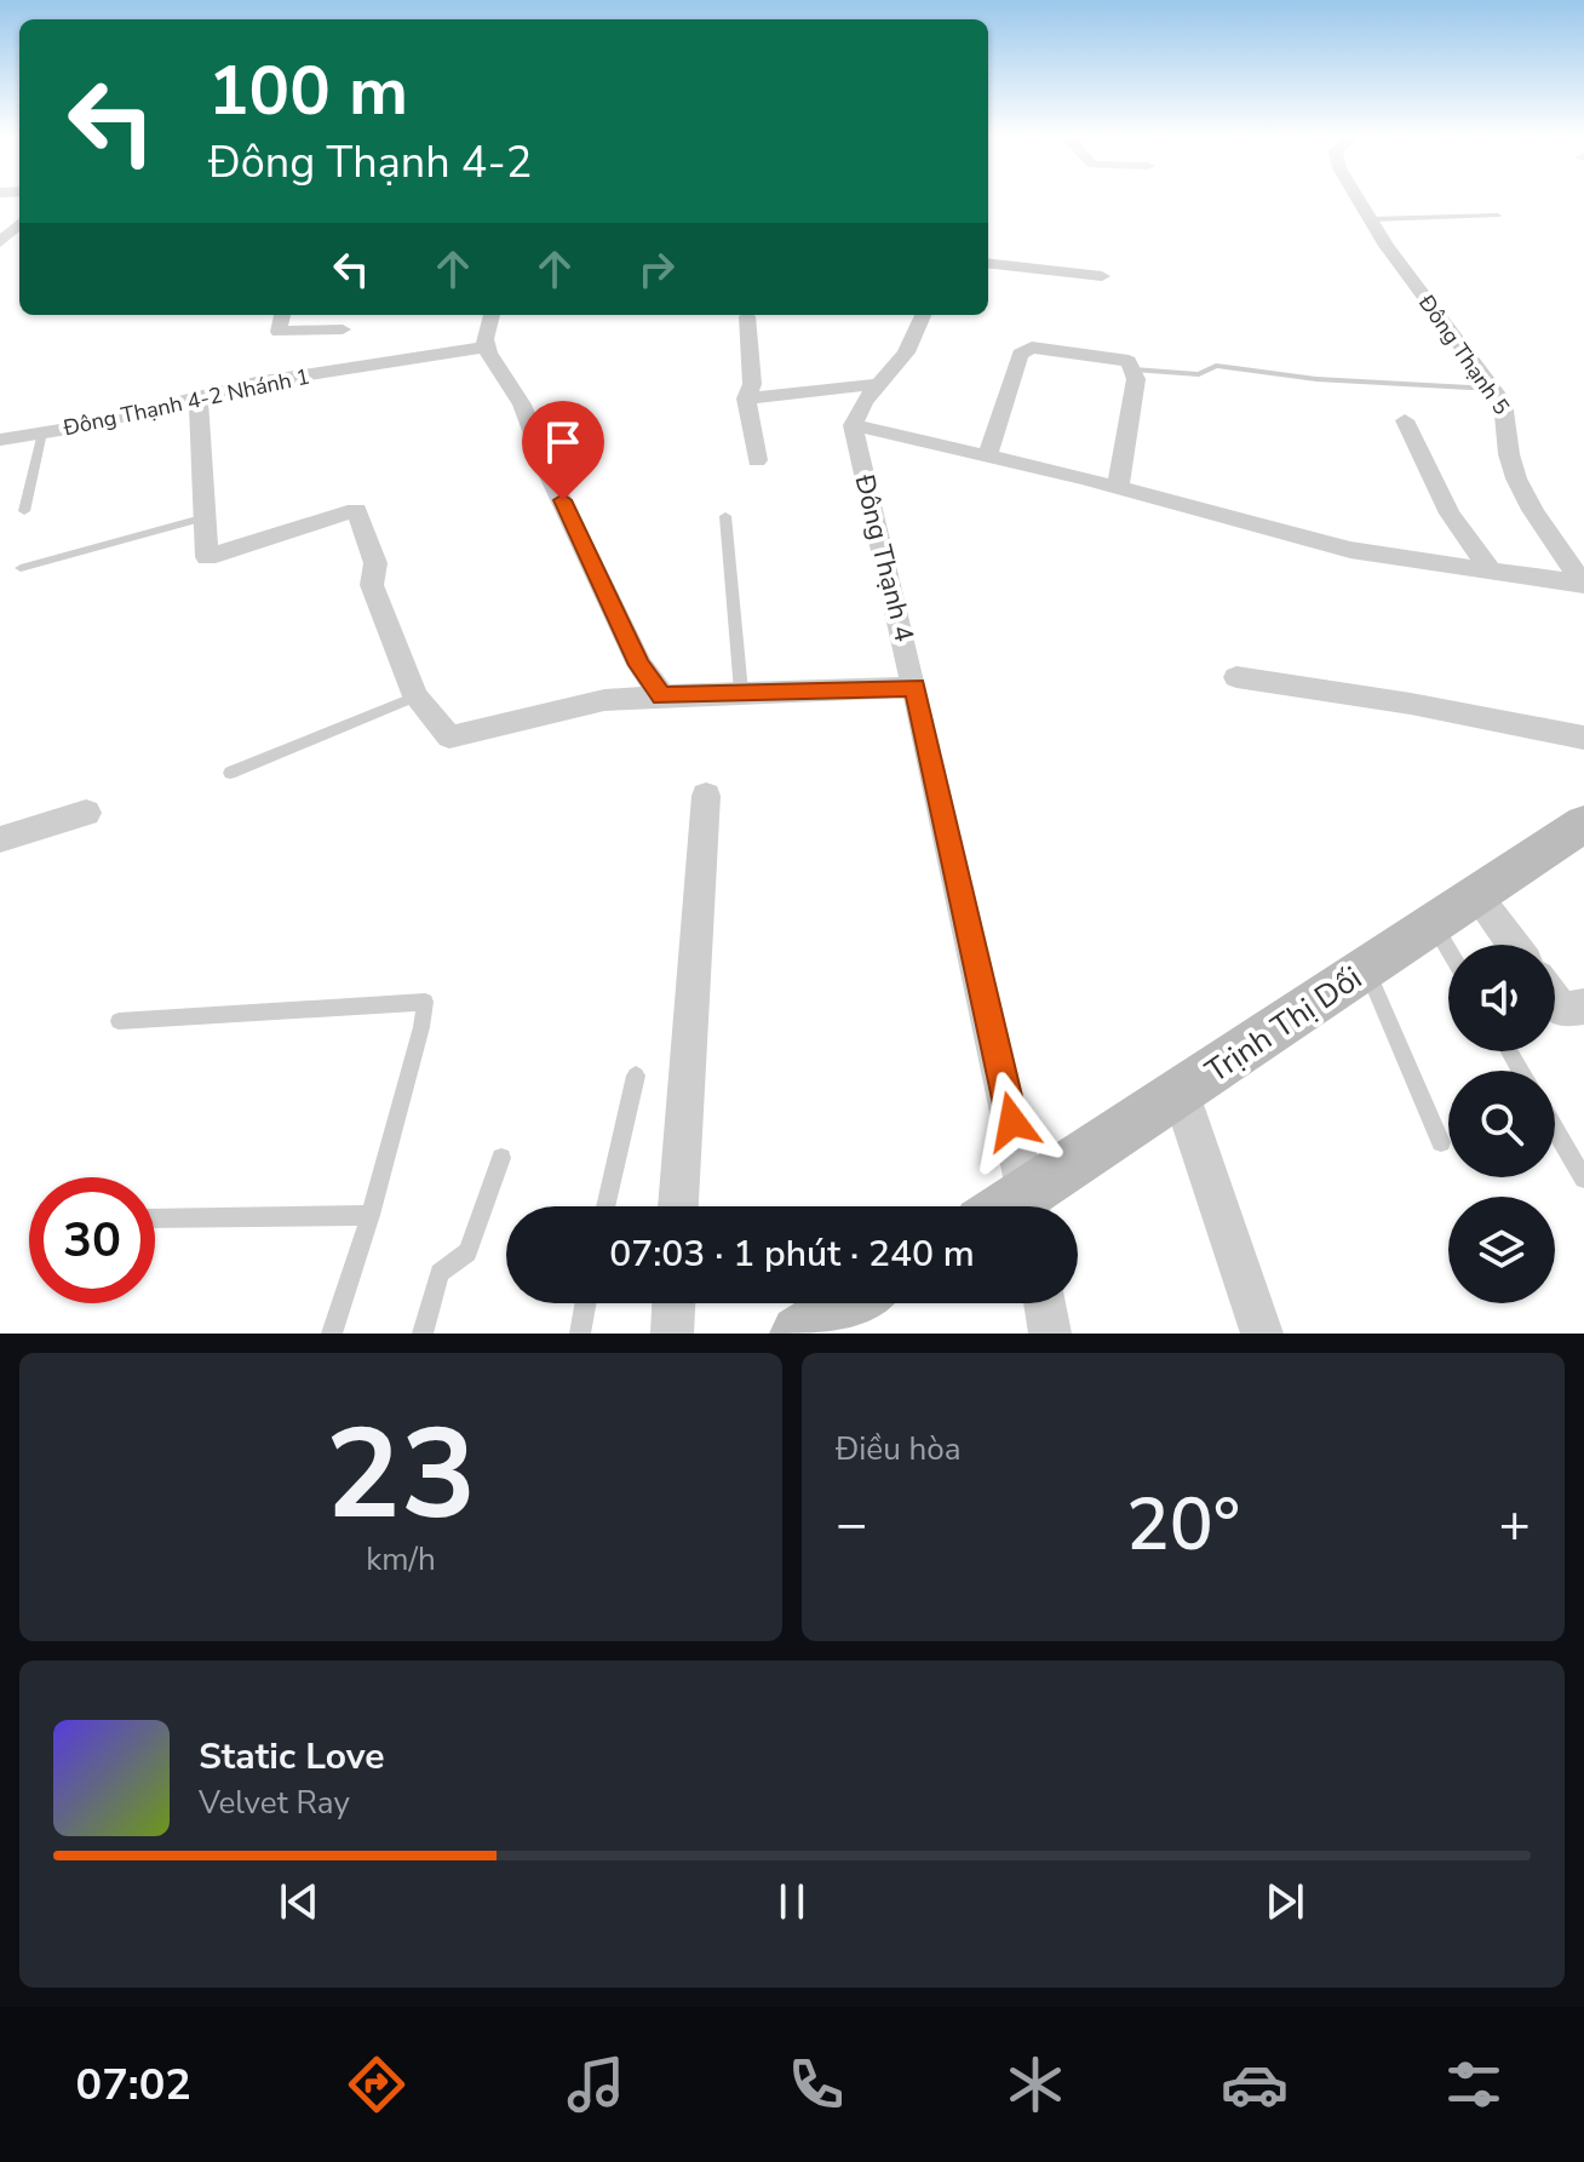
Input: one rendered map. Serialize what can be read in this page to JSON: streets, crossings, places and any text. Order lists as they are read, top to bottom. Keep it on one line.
{"streets":{"main road":["Trịnh Thị Dối"],"street":["Đông Thạnh 5","Đông Thạnh 4-2 Nhánh 1","Đông Thạnh 4"]},"page":{"turn":["100 m","Đông Thạnh 4-2"],"limit":"30","trip":"07:03 · 1 phút · 240 m","tile":[["23","km/h"],"Điều hòa"],"heat":["−","20°","+"],"song":["Static Love","Velvet Ray"],"tabs":"07:02"}}
